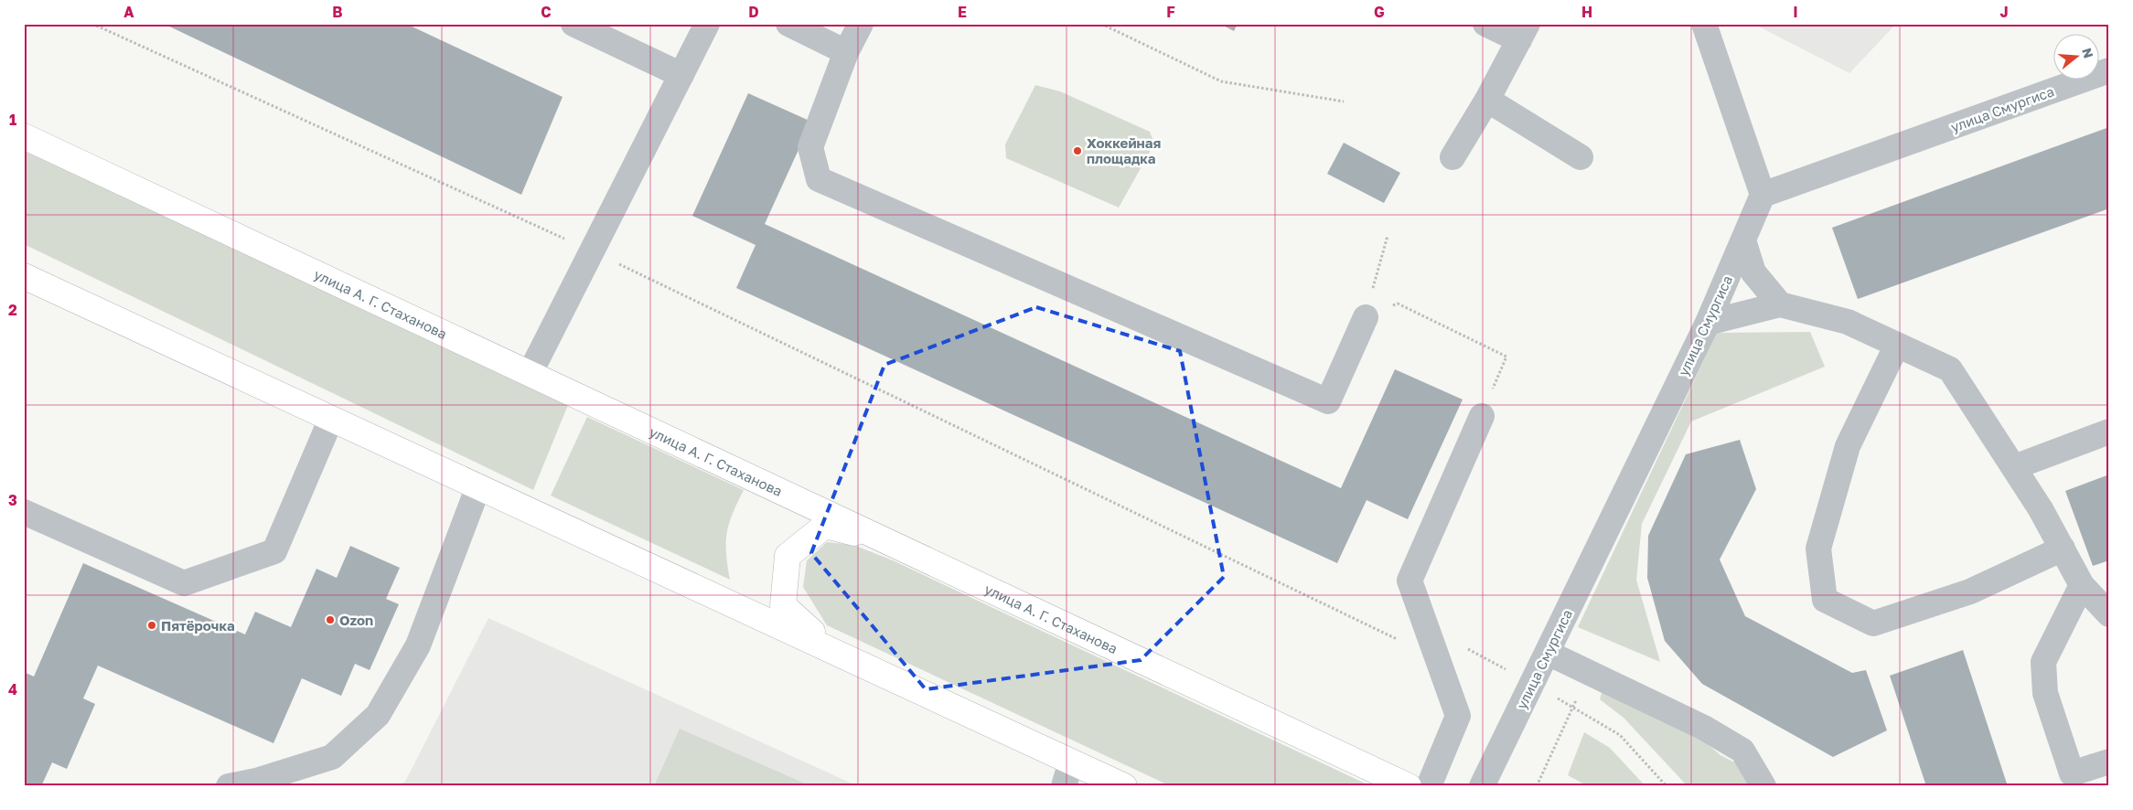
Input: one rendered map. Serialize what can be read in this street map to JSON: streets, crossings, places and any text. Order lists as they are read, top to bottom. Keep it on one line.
{"streets":{"main road":["улица А. Г. Стаханова"],"street":["улица Смургиса"]},"places":["Хоккейная площадка","Ozon","Пятёрочка"],"north":"right","grid":{"columns":["A","B","C","D","E","F","G","H","I","J"],"rows":["1","2","3","4"]}}
